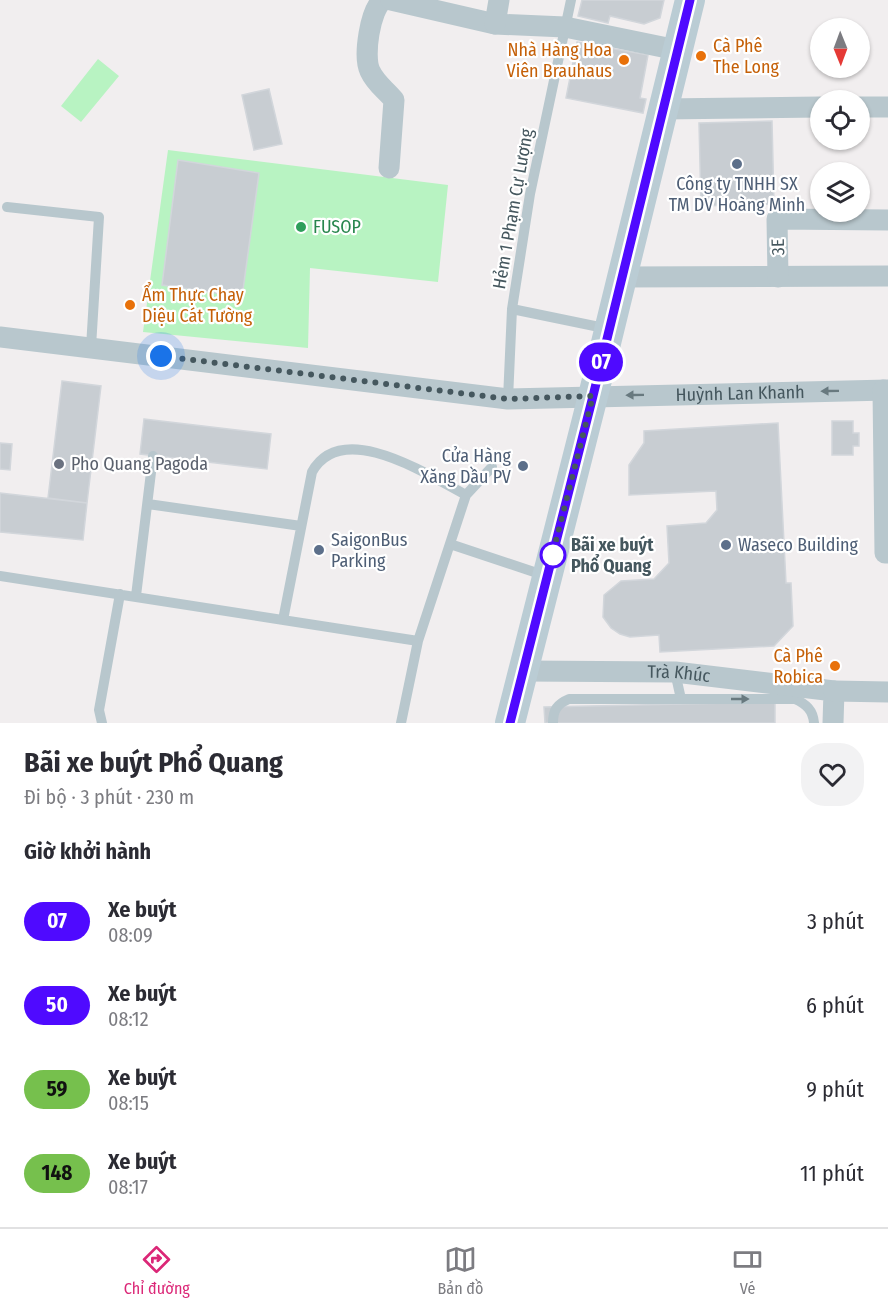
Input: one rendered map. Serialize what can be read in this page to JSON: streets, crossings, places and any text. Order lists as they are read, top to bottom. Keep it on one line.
{"streets":{"street":["3E","Huỳnh Lan Khanh","Trà Khúc"],"lane":["Hẻm 1 Phạm Cự Lượng"]},"crossings":[["Hẻm 1 Phạm Cự Lượng","Huỳnh Lan Khanh"]],"places":["Cà Phê The Long","Nhà Hàng Hoa Viên Brauhaus","Công ty TNHH SX TM DV Hoàng Minh","FUSOP","Ẩm Thực Chay Diệu Cát Tường","Pho Quang Pagoda","Cửa Hàng Xăng Dầu PV","Waseco Building","SaigonBus Parking","Bãi xe buýt Phổ Quang","Cà Phê Robica"],"lines":["bus line 07"],"north":"bottom","page":{"on_map":"07","heading":[["Bãi xe buýt Phổ Quang","Đi bộ · 3 phút · 230 m"],"Giờ khởi hành"],"list":[{"mark":"07","name":"Xe buýt","note":"08:09","value":"3 phút"},{"mark":"50","name":"Xe buýt","note":"08:12","value":"6 phút"},{"mark":"59","name":"Xe buýt","note":"08:15","value":"9 phút"},{"mark":"148","name":"Xe buýt","note":"08:17","value":"11 phút"}],"tabs":["Chỉ đường","Bản đồ","Vé"]}}
